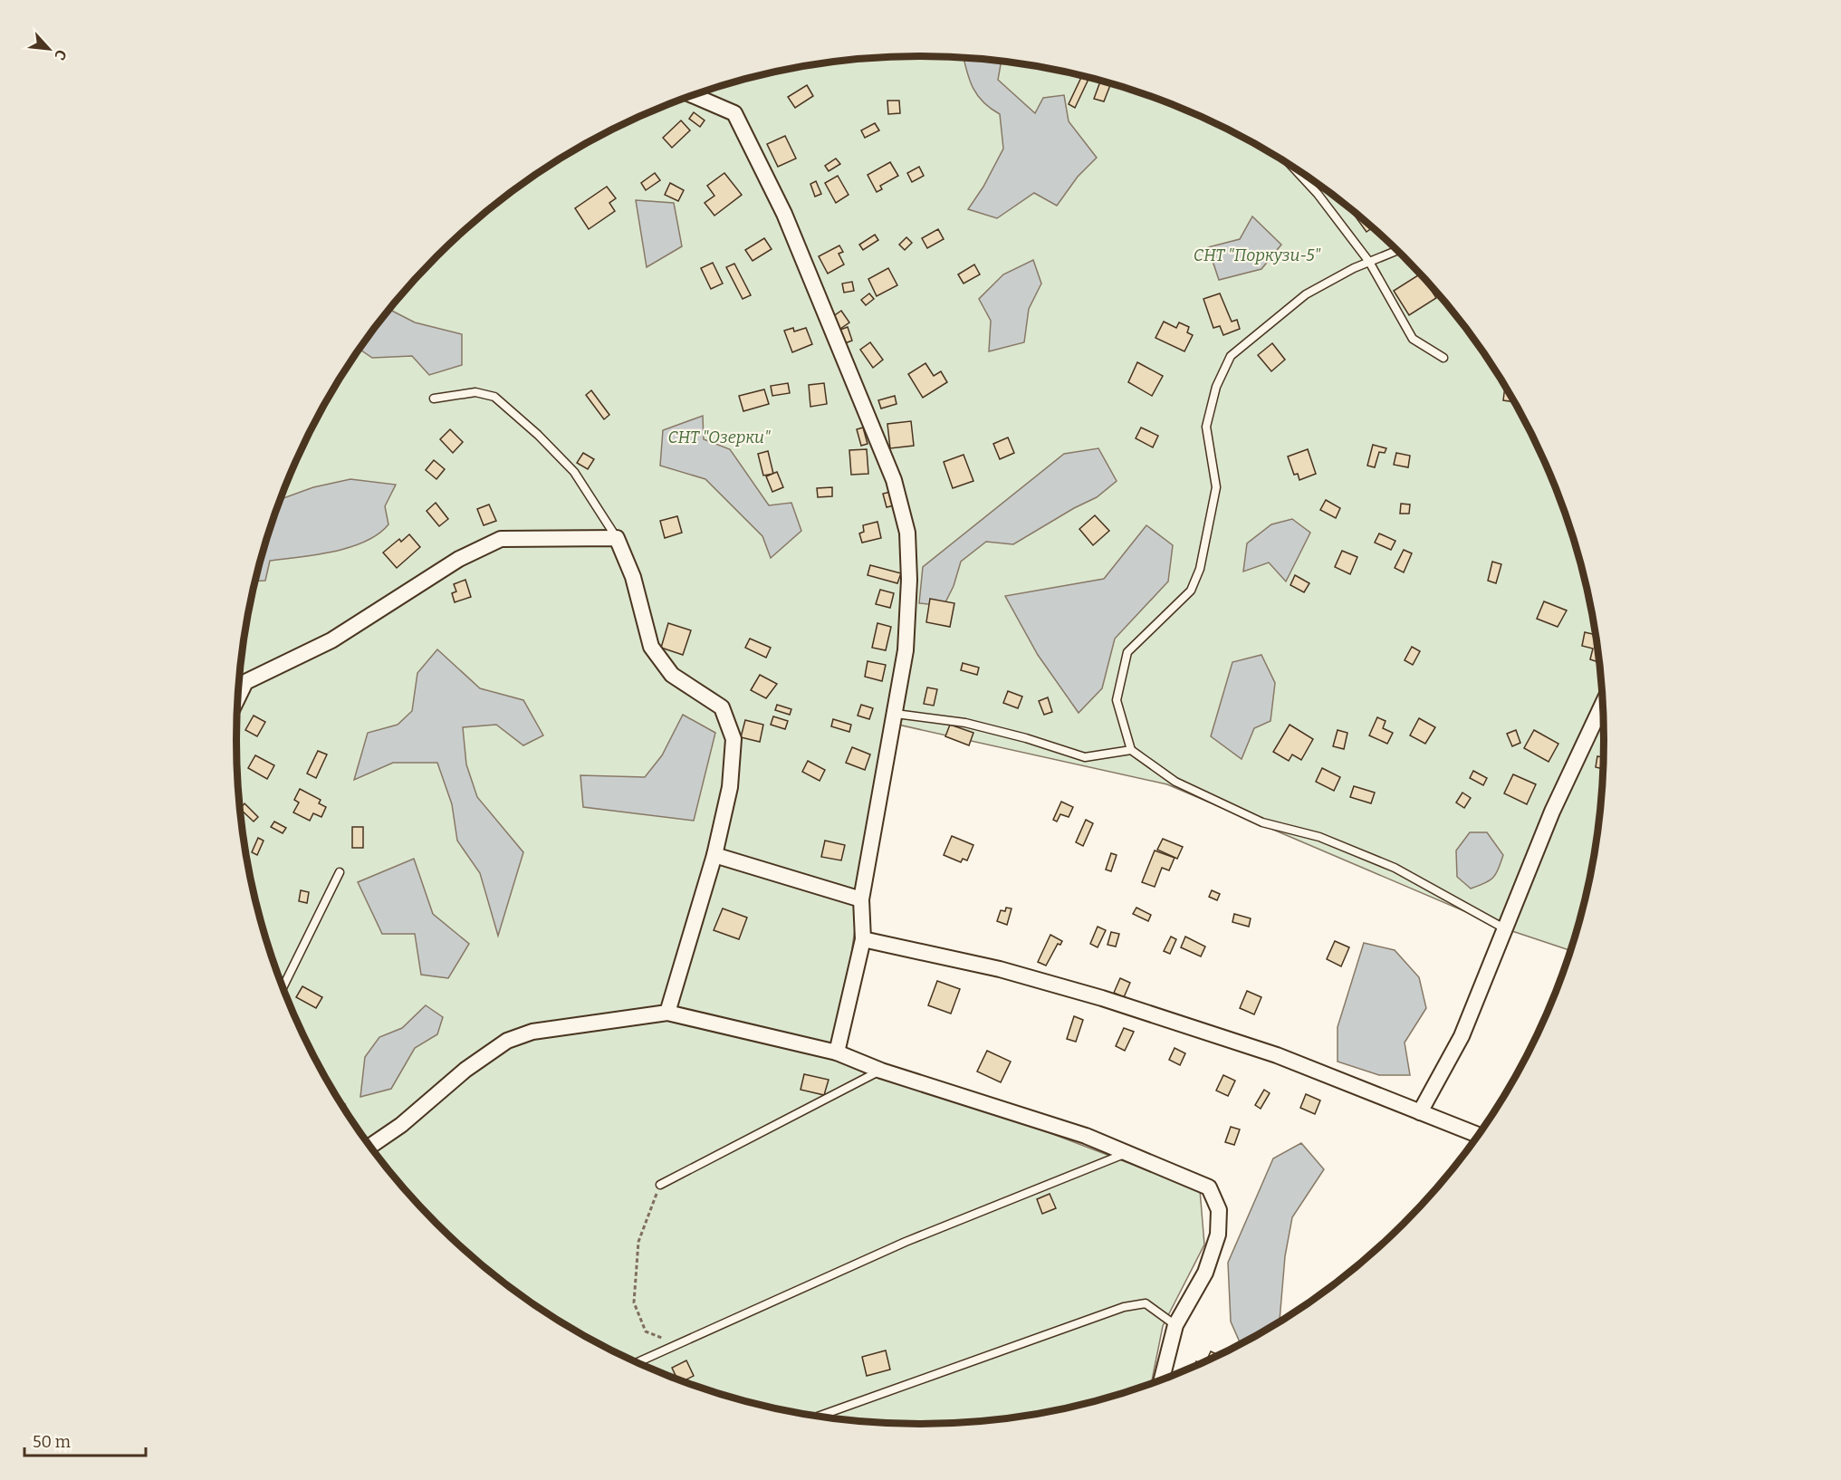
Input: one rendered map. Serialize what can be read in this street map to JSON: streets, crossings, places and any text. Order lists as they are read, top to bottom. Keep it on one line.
{"parks":["СНТ \"Поркузи-5\"","СНТ \"Озерки\""],"scale_bar":"50 m","north":"bottom right"}
